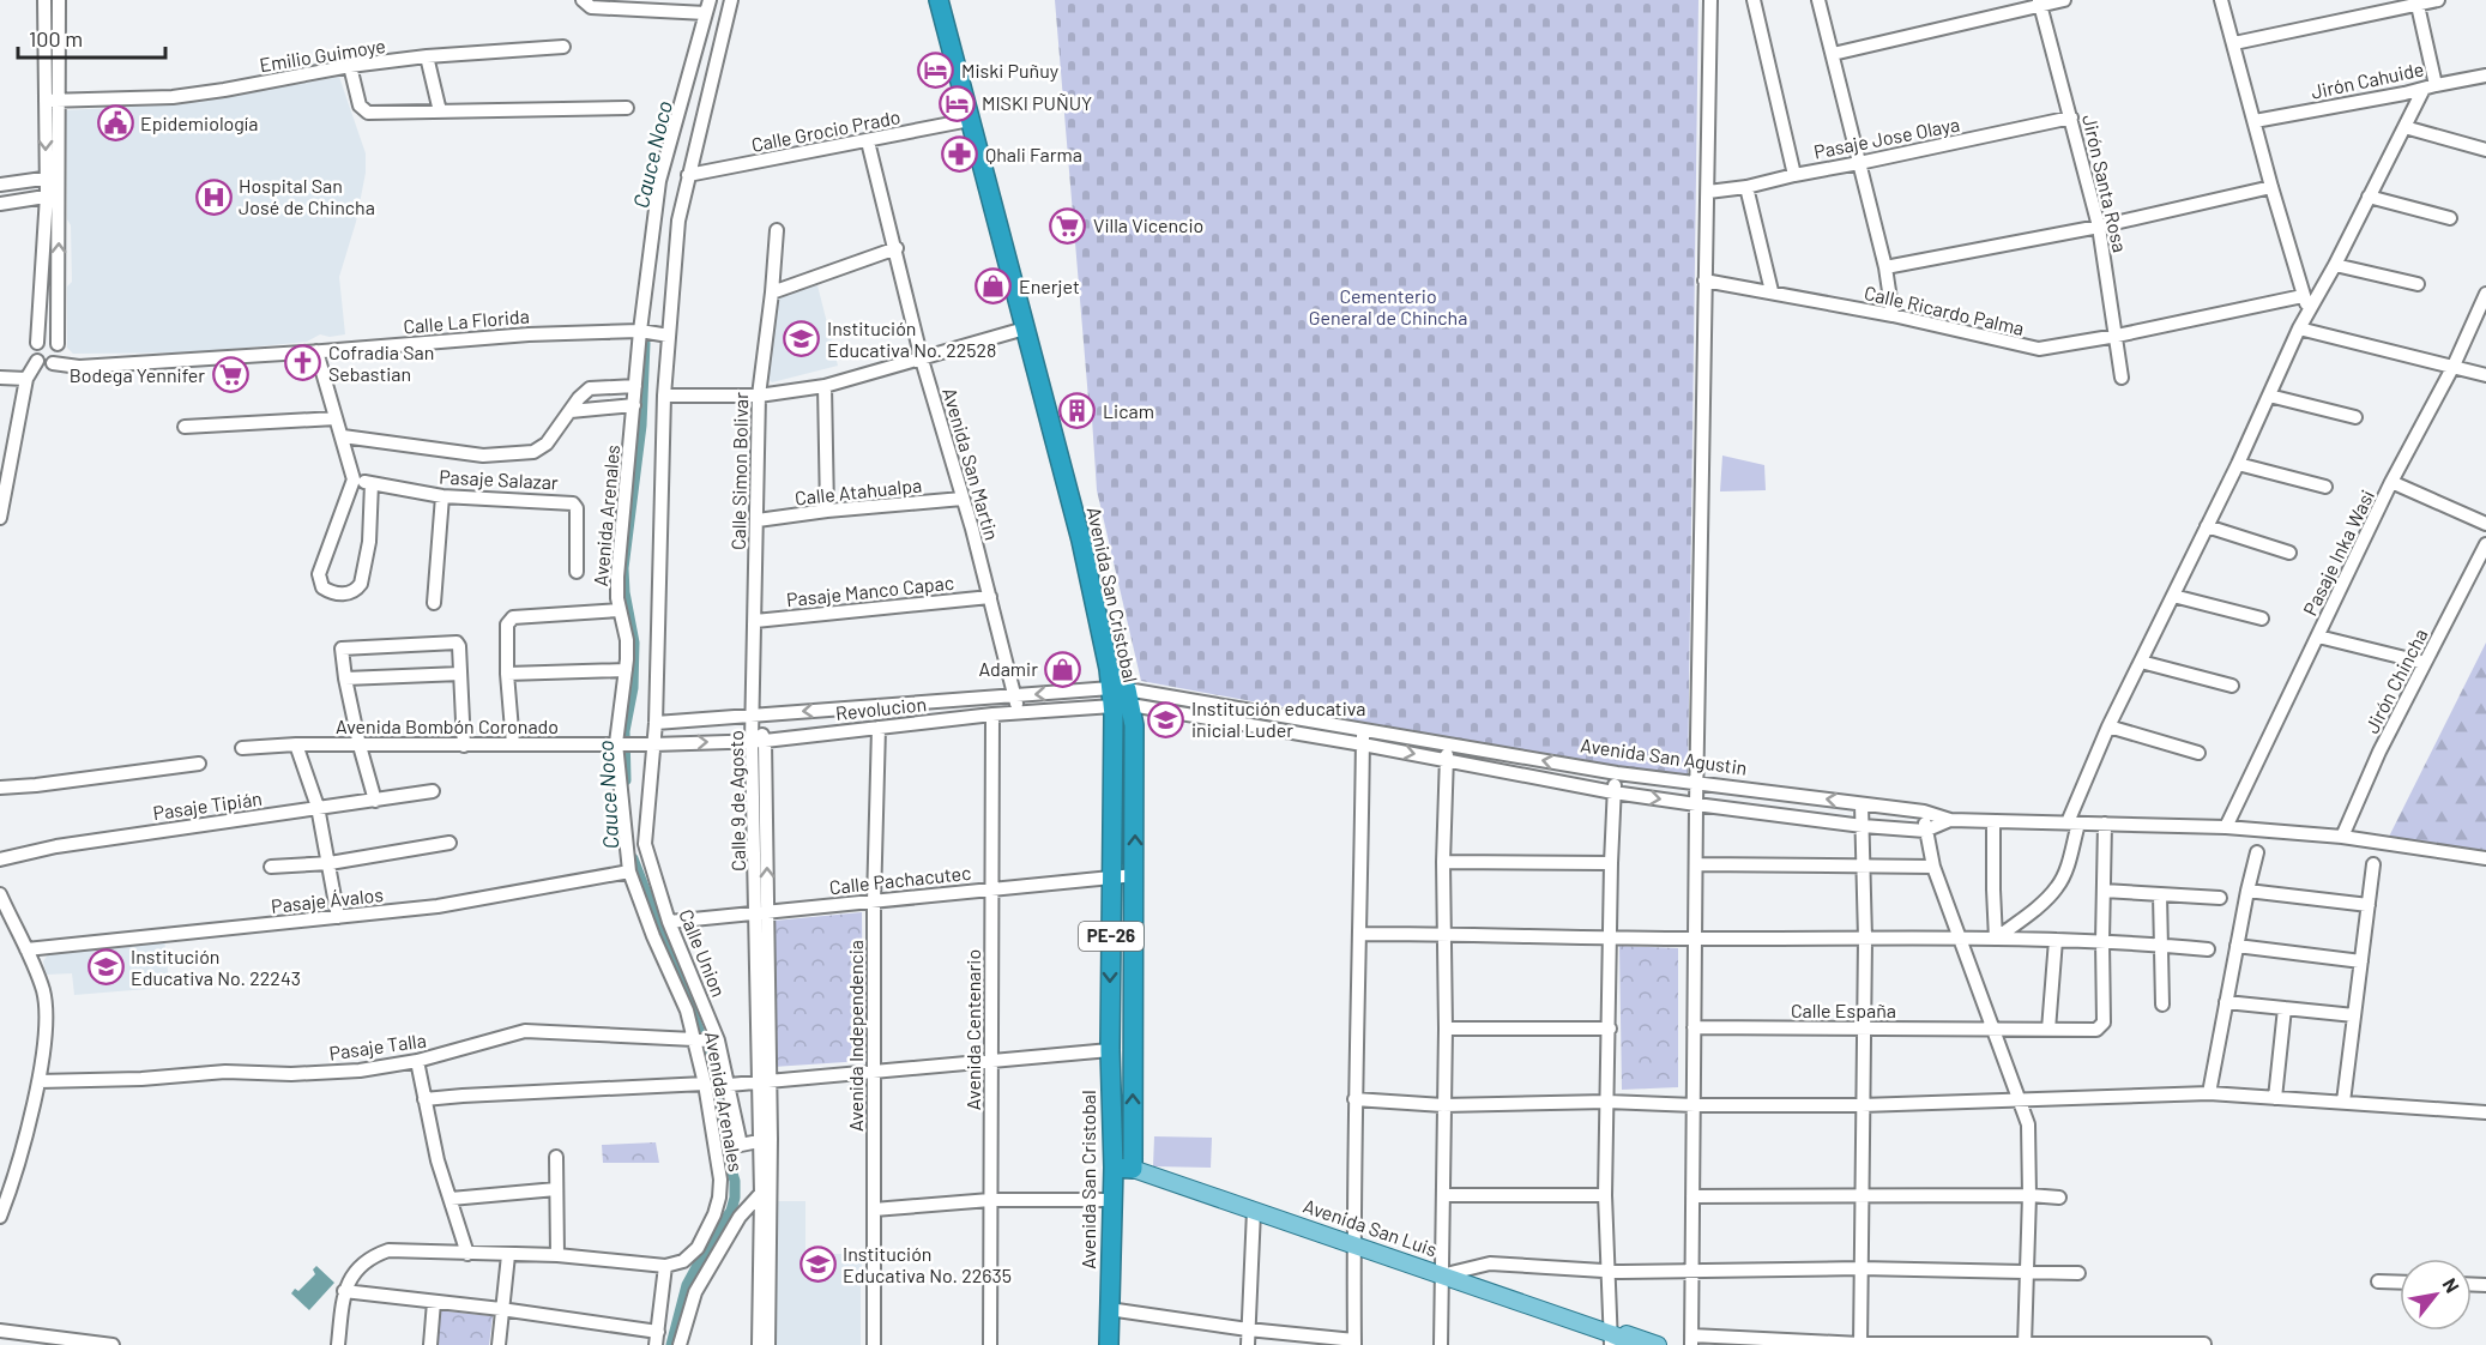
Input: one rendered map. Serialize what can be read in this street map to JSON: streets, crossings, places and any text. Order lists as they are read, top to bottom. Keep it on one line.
{"streets":{"highway":["Avenida San Cristobal","PE-26","Avenida San Luis"],"street":["Emilio Guimoye","Jirón Cahuide","Calle Grocio Prado","Pasaje Jose Olaya","Jirón Santa Rosa","Calle Ricardo Palma","Calle La Florida","Avenida San Martin","Calle Simon Bolivar","Pasaje Salazar","Calle Atahualpa","Avenida Arenales","Pasaje Inka Wasi","Pasaje Manco Capac","Jirón Chincha","Revolucion","Avenida Bombón Coronado","Avenida San Agustin","Calle 9 de Agosto","Pasaje Tipián","Calle Pachacutec","Pasaje Ávalos","Calle Union","Calle España","Avenida Centenario","Avenida Independencia","Pasaje Talla"]},"crossings":[["Calle Grocio Prado","Avenida San Martin"],["Calle Grocio Prado","Avenida San Cristobal"],["Pasaje Jose Olaya","Jirón Santa Rosa"],["Jirón Santa Rosa","Calle Ricardo Palma"],["Calle La Florida","Avenida Arenales"],["Avenida San Martin","Calle Atahualpa"],["Avenida San Martin","Pasaje Manco Capac"],["Avenida San Martin","Revolucion"],["Calle Simon Bolivar","Calle Atahualpa"],["Calle Simon Bolivar","Pasaje Manco Capac"],["Calle Simon Bolivar","Revolucion"],["Calle Simon Bolivar","Calle 9 de Agosto"],["Avenida Arenales","Avenida Bombón Coronado"],["Avenida Arenales","Calle 9 de Agosto"],["Avenida Arenales","Pasaje Ávalos"],["Avenida Arenales","Calle Union"],["Avenida Arenales","Pasaje Talla"],["Pasaje Inka Wasi","Avenida San Agustin"],["Avenida San Cristobal","Revolucion"],["Avenida San Cristobal","Avenida San Agustin"],["Avenida San Cristobal","Calle Pachacutec"],["Avenida San Cristobal","Avenida San Luis"],["Jirón Chincha","Avenida San Agustin"],["Revolucion","Avenida Bombón Coronado"],["Revolucion","Avenida San Agustin"],["Revolucion","Calle 9 de Agosto"],["Revolucion","Calle Union"],["Revolucion","Avenida Centenario"],["Revolucion","Avenida Independencia"],["Avenida Bombón Coronado","Calle Union"],["Calle 9 de Agosto","Calle Pachacutec"],["Calle Pachacutec","Calle Union"],["Calle Pachacutec","Avenida Centenario"],["Calle Pachacutec","Avenida Independencia"],["Calle Union","Pasaje Talla"]],"water":["Cauce Noco"],"parks":["Cementerio General de Chincha"],"places":{"hotel":["Miski Puñuy","MISKI PUÑUY"],"public building":["Epidemiología"],"pharmacy":["Qhali Farma"],"hospital":["Hospital San José de Chincha"],"supermarket":["Villa Vicencio","Bodega Yennifer"],"shop":["Enerjet","Adamir"],"school or university":["Institución Educativa No. 22528","Institución educativa inicial Luder","Institución Educativa No. 22243","Institución Educativa No. 22635"],"church":["Cofradia San Sebastian"],"building":["Licam"]},"scale_bar":"100 m","north":"top right"}
